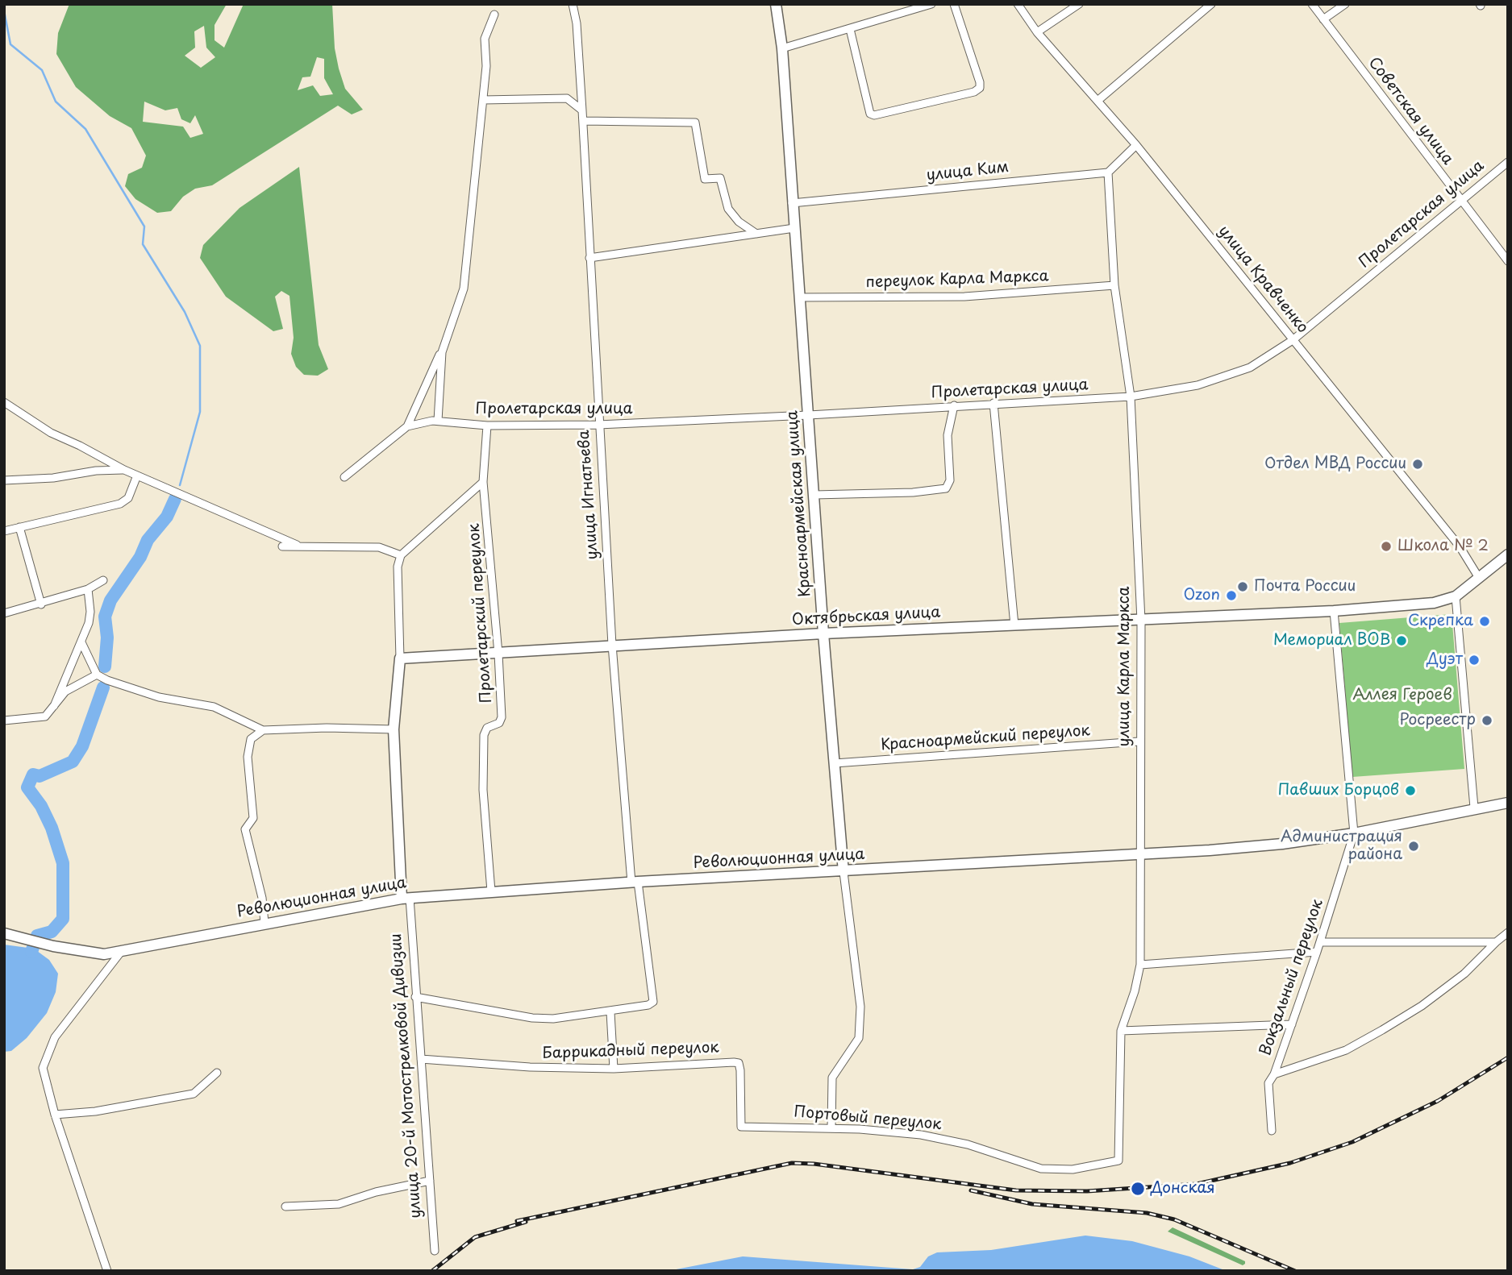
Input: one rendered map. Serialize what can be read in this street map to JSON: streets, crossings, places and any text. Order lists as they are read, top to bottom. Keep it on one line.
{"streets":{"street":["Советская улица","улица Ким","Пролетарская улица","переулок Карла Маркса","улица Кравченко","улица Игнатьева","Красноармейская улица","Пролетарский переулок","Октябрьская улица","улица Карла Маркса","Красноармейский переулок","Революционная улица","Вокзальный переулок","Баррикадный переулок","улица 20-й Мотострелковой Дивизии","Портовый переулок"]},"crossings":[["Советская улица","Пролетарская улица"],["улица Ким","Красноармейская улица"],["улица Ким","улица Карла Маркса"],["Пролетарская улица","улица Кравченко"],["Пролетарская улица","улица Игнатьева"],["Пролетарская улица","Красноармейская улица"],["Пролетарская улица","Пролетарский переулок"],["Пролетарская улица","улица Карла Маркса"],["переулок Карла Маркса","Красноармейская улица"],["переулок Карла Маркса","улица Карла Маркса"],["улица Игнатьева","Октябрьская улица"],["улица Игнатьева","Революционная улица"],["Красноармейская улица","Октябрьская улица"],["Красноармейская улица","Красноармейский переулок"],["Красноармейская улица","Революционная улица"],["Красноармейская улица","Портовый переулок"],["Пролетарский переулок","Октябрьская улица"],["Пролетарский переулок","Революционная улица"],["Октябрьская улица","улица Карла Маркса"],["Октябрьская улица","улица 20-й Мотострелковой Дивизии"],["улица Карла Маркса","Красноармейский переулок"],["улица Карла Маркса","Революционная улица"],["улица Карла Маркса","Портовый переулок"],["Революционная улица","Вокзальный переулок"],["Революционная улица","улица 20-й Мотострелковой Дивизии"],["Баррикадный переулок","улица 20-й Мотострелковой Дивизии"],["Баррикадный переулок","Портовый переулок"]],"parks":["Аллея Героев"],"places":["Отдел МВД России","Школа № 2","Почта России","Ozon","Скрепка","Мемориал ВОВ","Дуэт","Росреестр","Павших Борцов","Администрация района","Донская"]}
